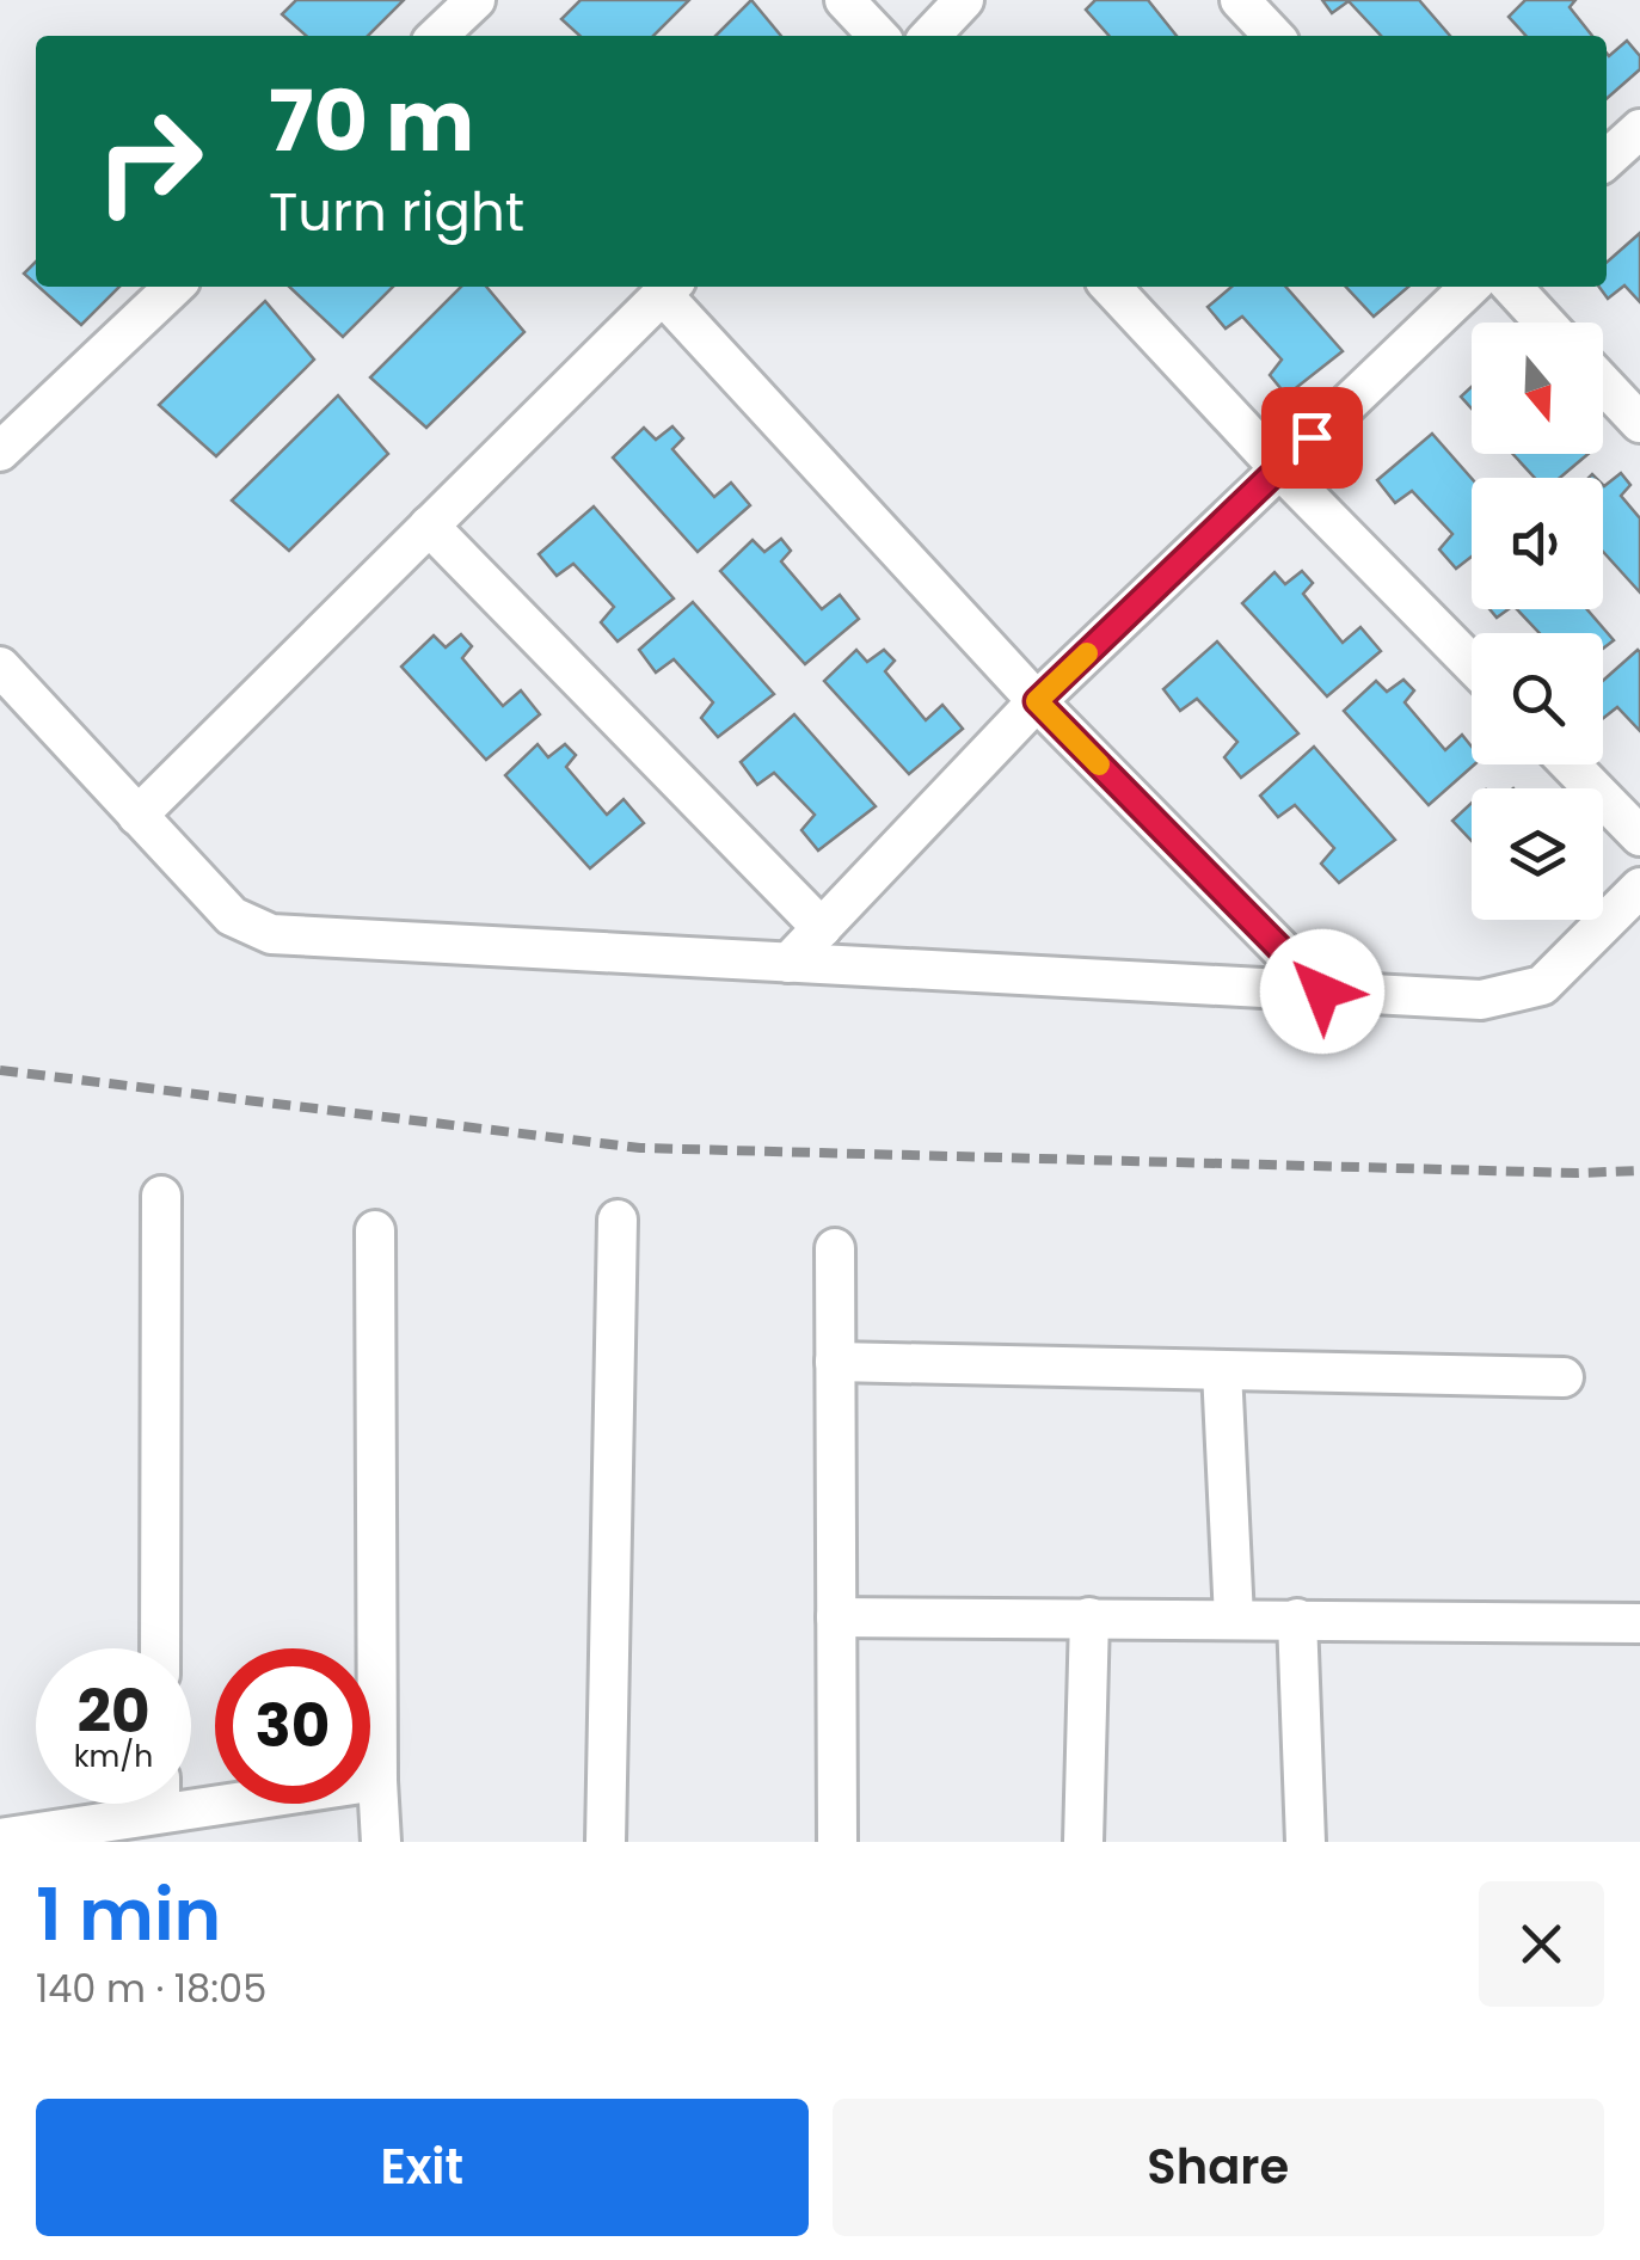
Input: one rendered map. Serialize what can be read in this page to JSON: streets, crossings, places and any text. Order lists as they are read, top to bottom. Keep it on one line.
{"north":"bottom","page":{"turn":["70 m","Turn right"],"speed":"20 km/h","limit":"30","heading":["1 min","140 m · 18:05"],"buttons":["Exit","Share"]}}
